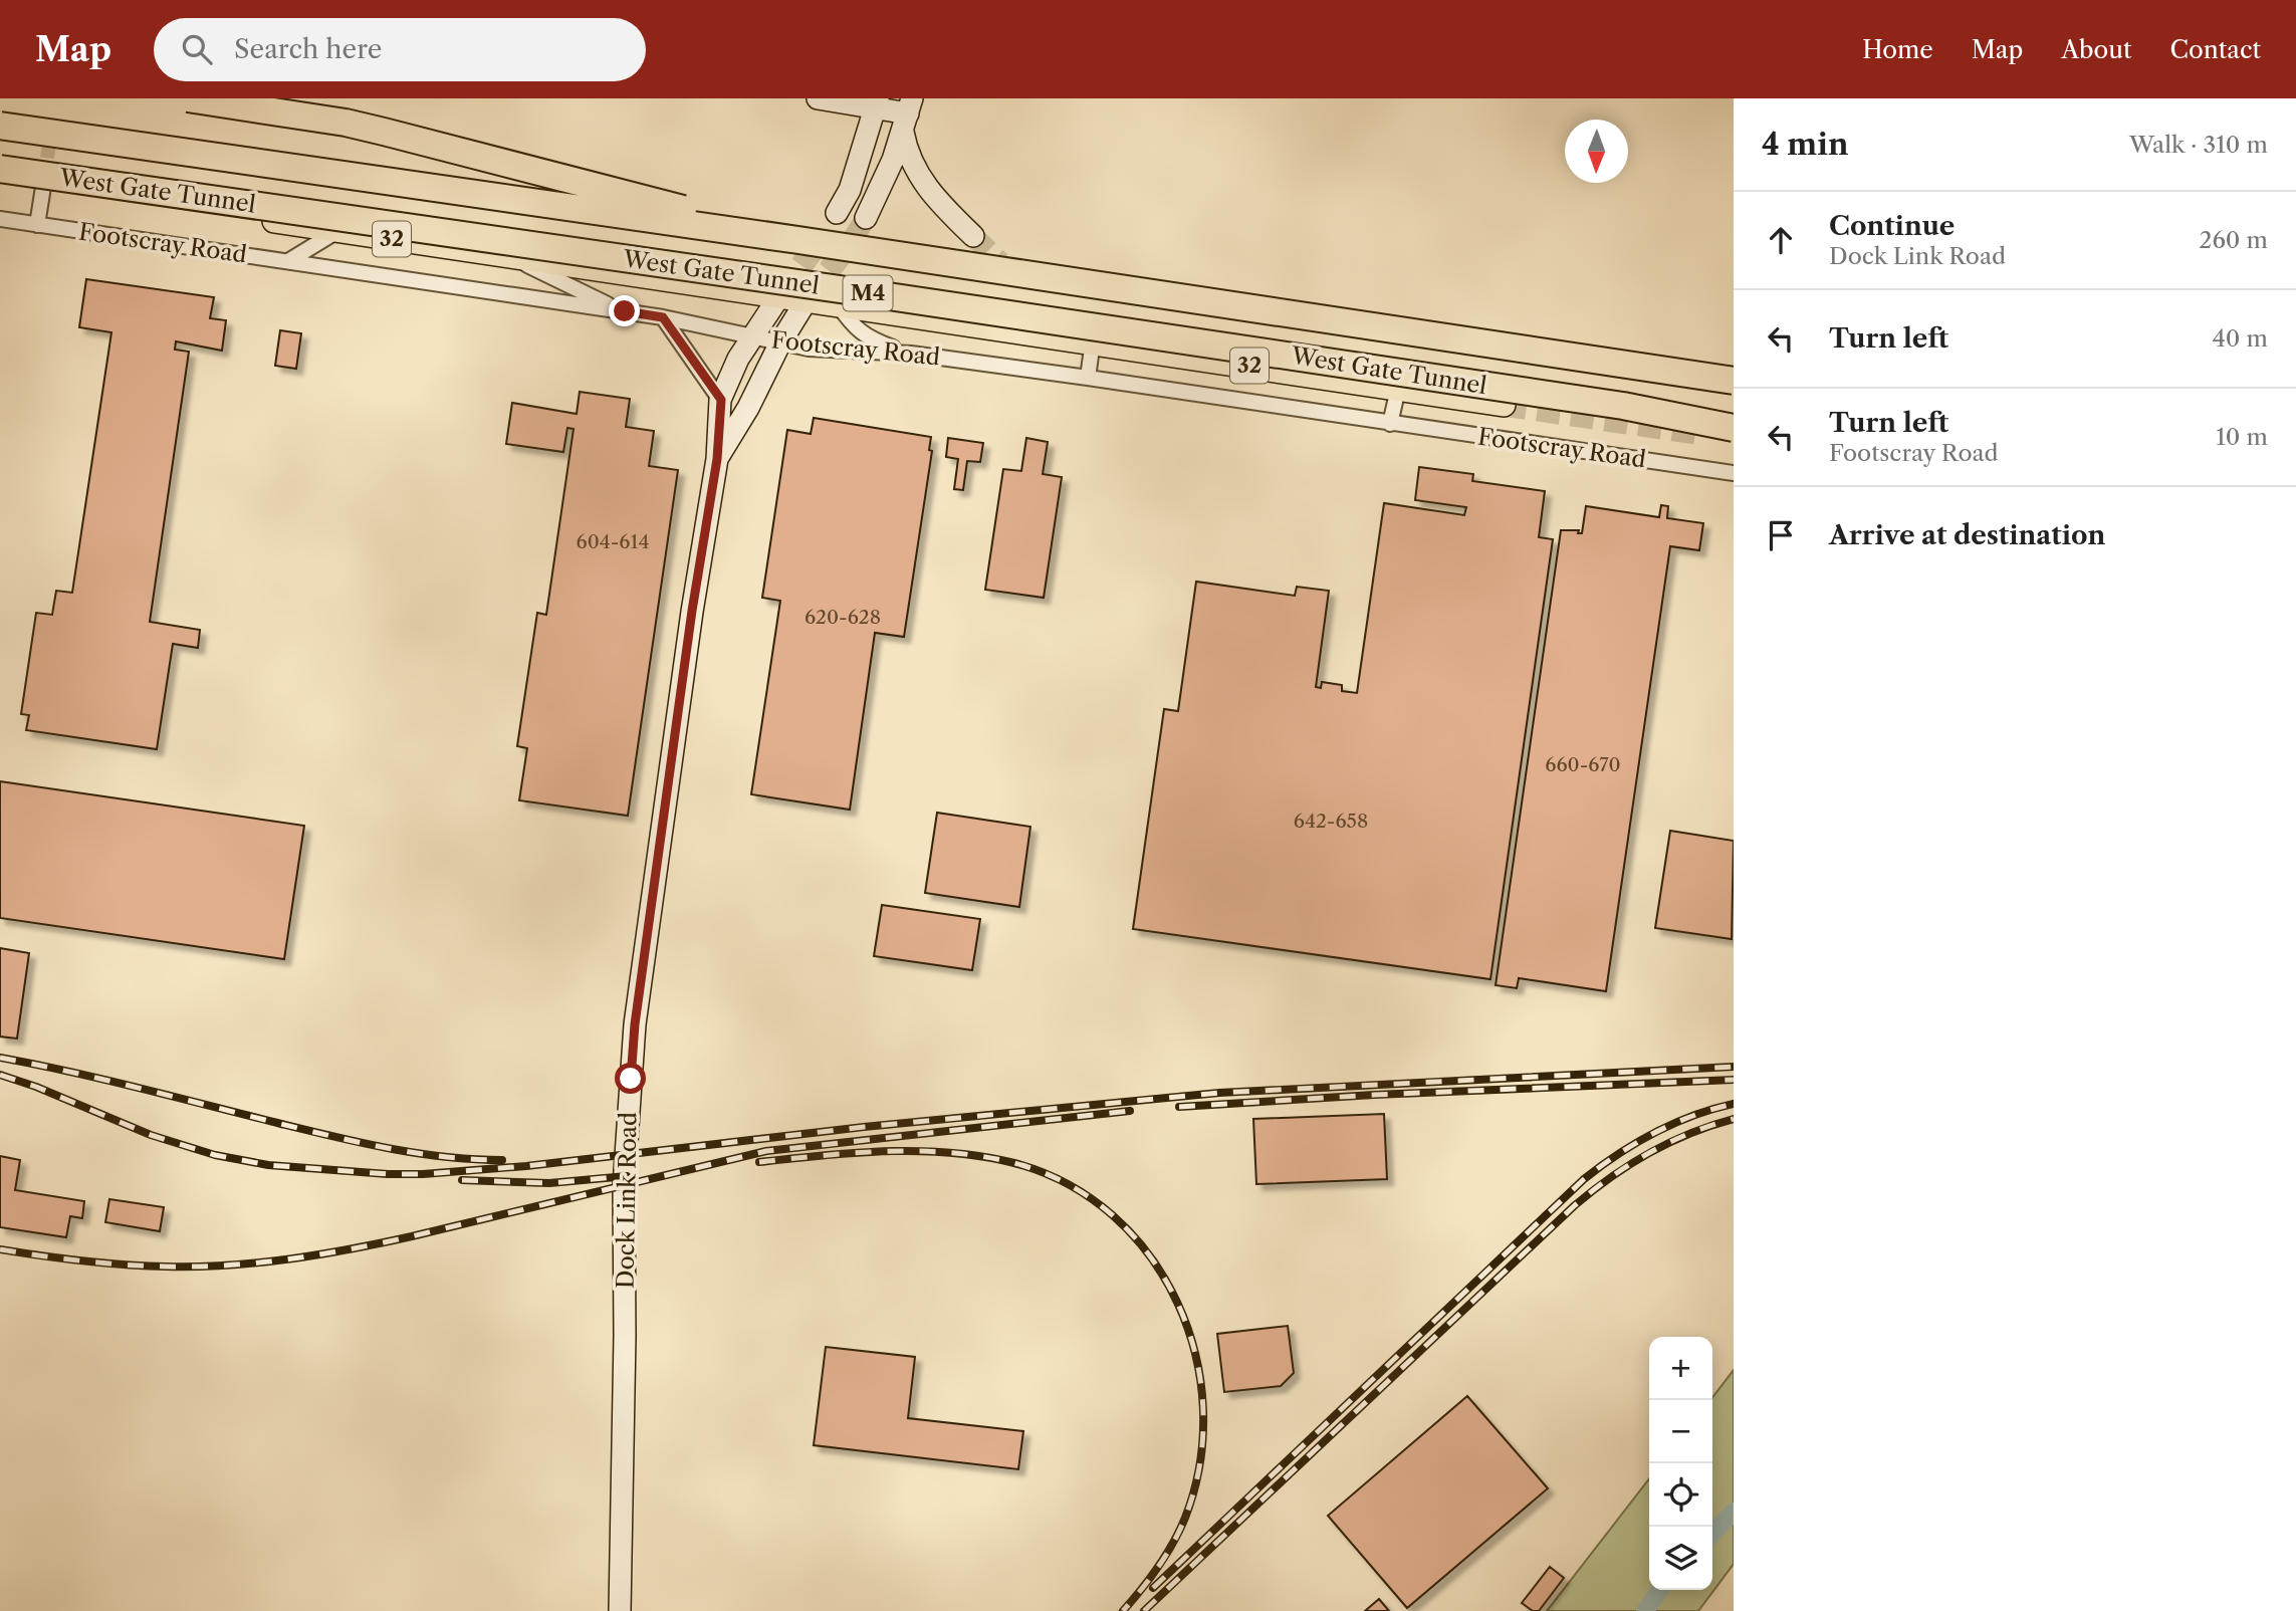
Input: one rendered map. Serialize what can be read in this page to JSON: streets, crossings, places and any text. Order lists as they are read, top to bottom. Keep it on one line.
{"streets":{"highway":["West Gate Tunnel","M4"],"main road":["32","Footscray Road","Dock Link Road"]},"crossings":[["Footscray Road","Dock Link Road"]],"house_numbers":["604-614","620-628","660-670","642-658"],"north":"bottom","page":{"header":"Map","search":"Search here","nav":["Home","Map","About","Contact"],"heading":["4 min","Walk · 310 m"],"list":[["Continue","Dock Link Road","260 m"],["Turn left","40 m"],["Turn left","Footscray Road","10 m"],"Arrive at destination"],"map_buttons":["+","−"]}}
